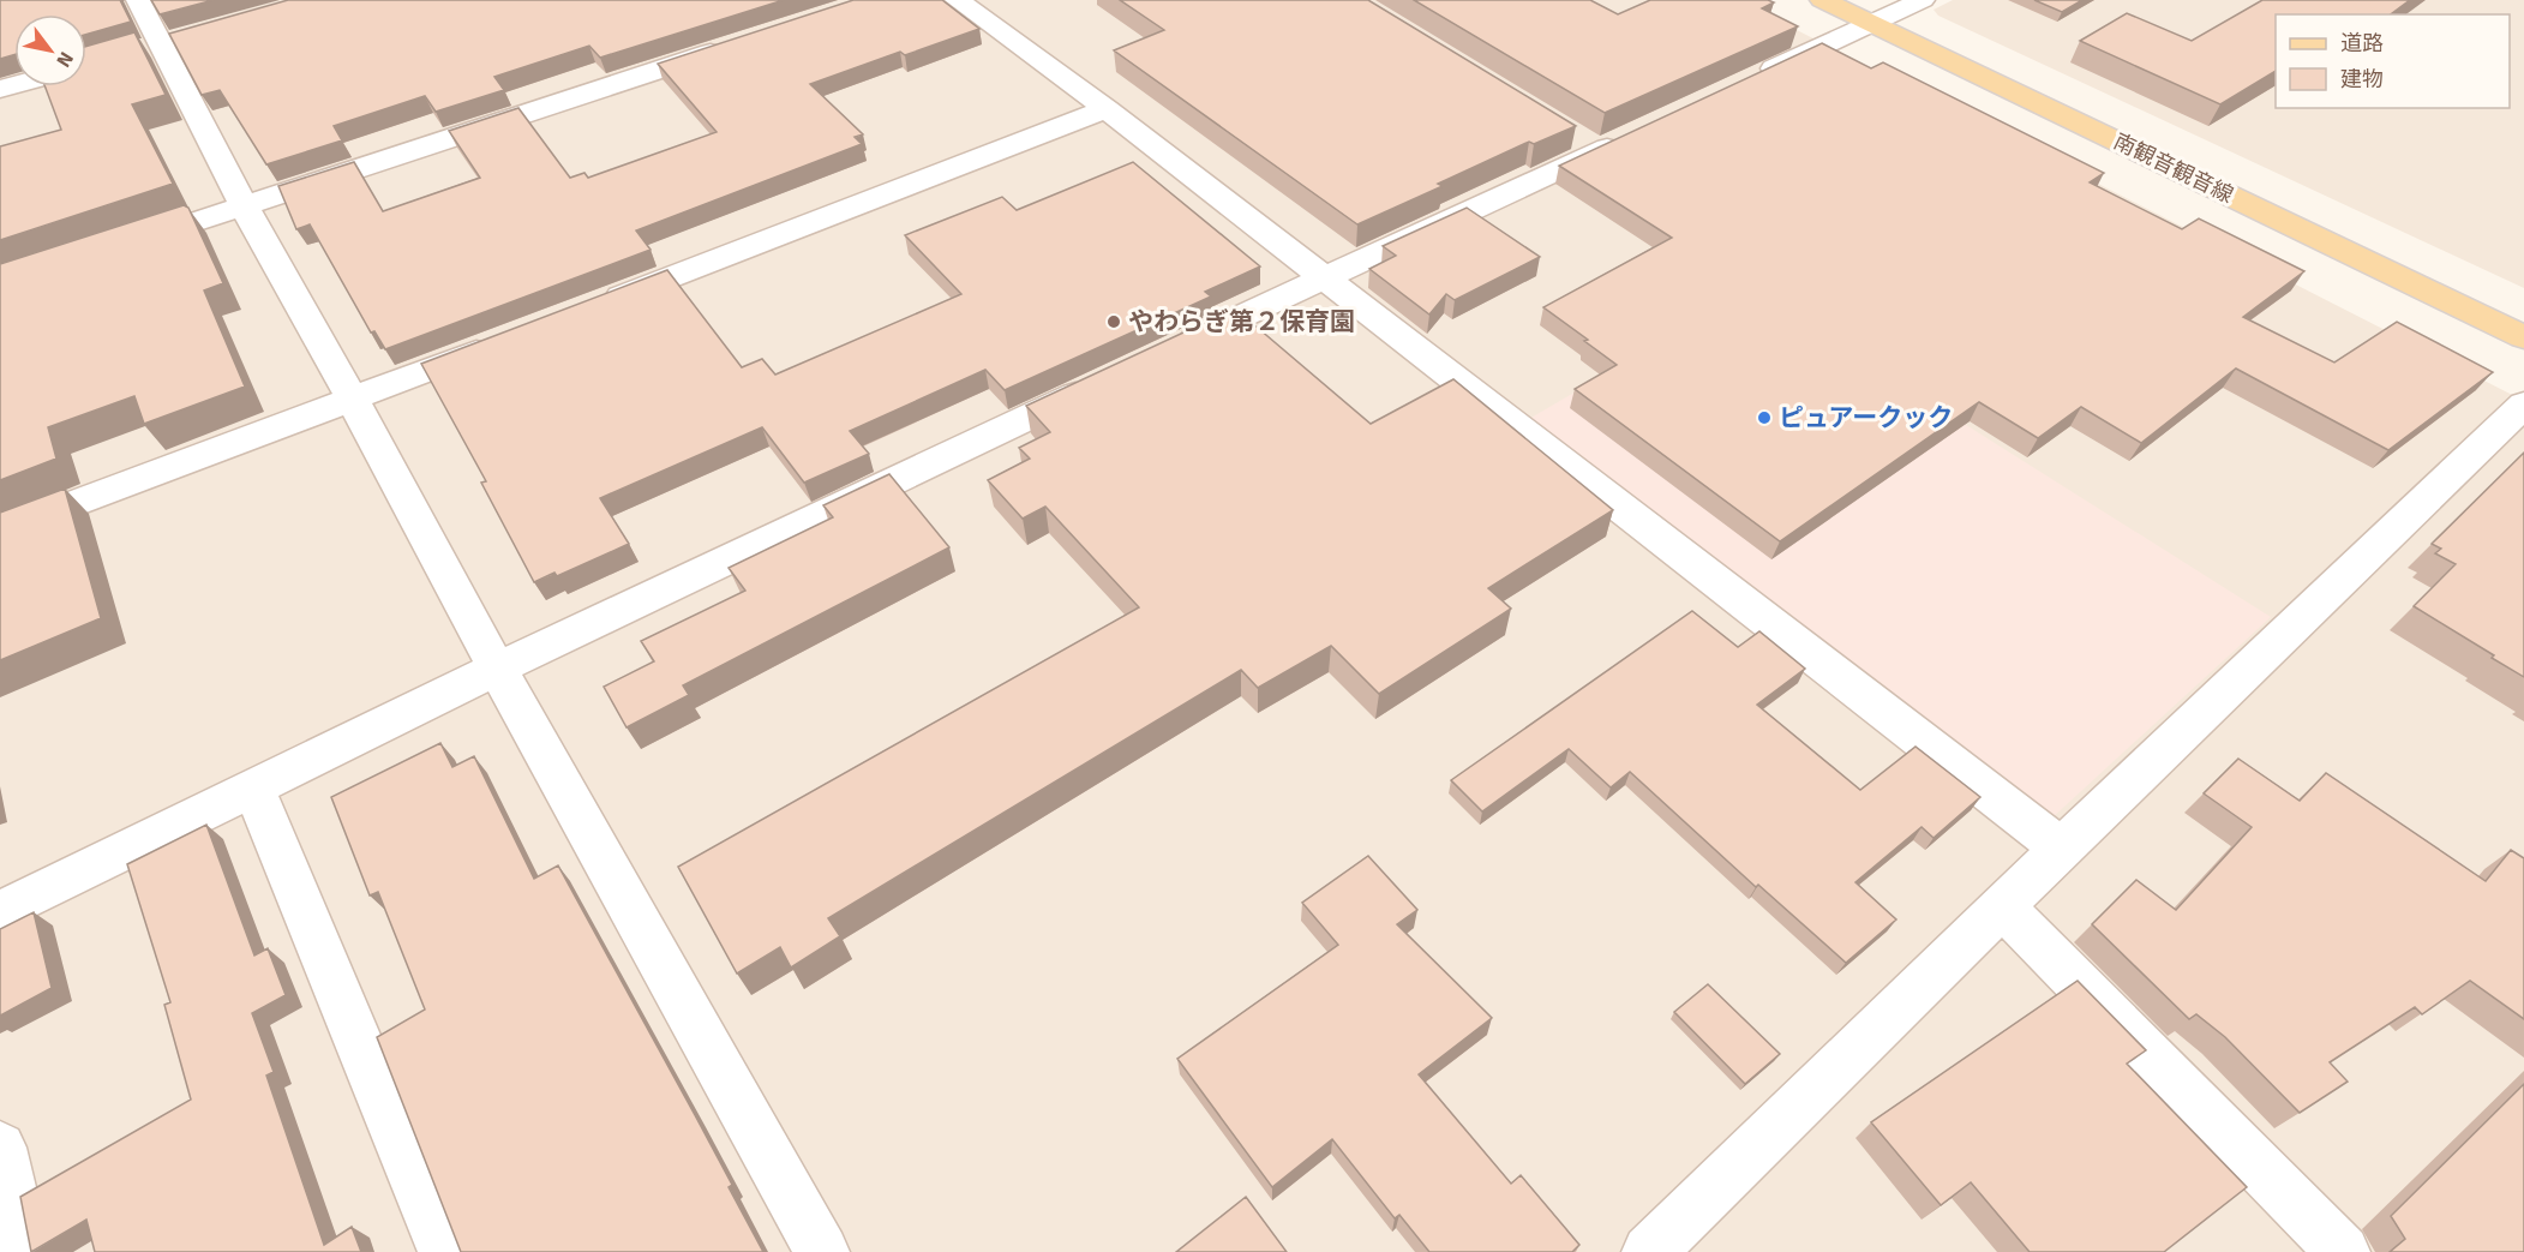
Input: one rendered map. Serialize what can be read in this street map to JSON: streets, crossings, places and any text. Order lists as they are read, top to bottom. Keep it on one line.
{"streets":{"main road":["南観音観音線"]},"places":["やわらぎ第２保育園","ピュアークック"],"legend":["道路","建物"],"north":"bottom right"}
